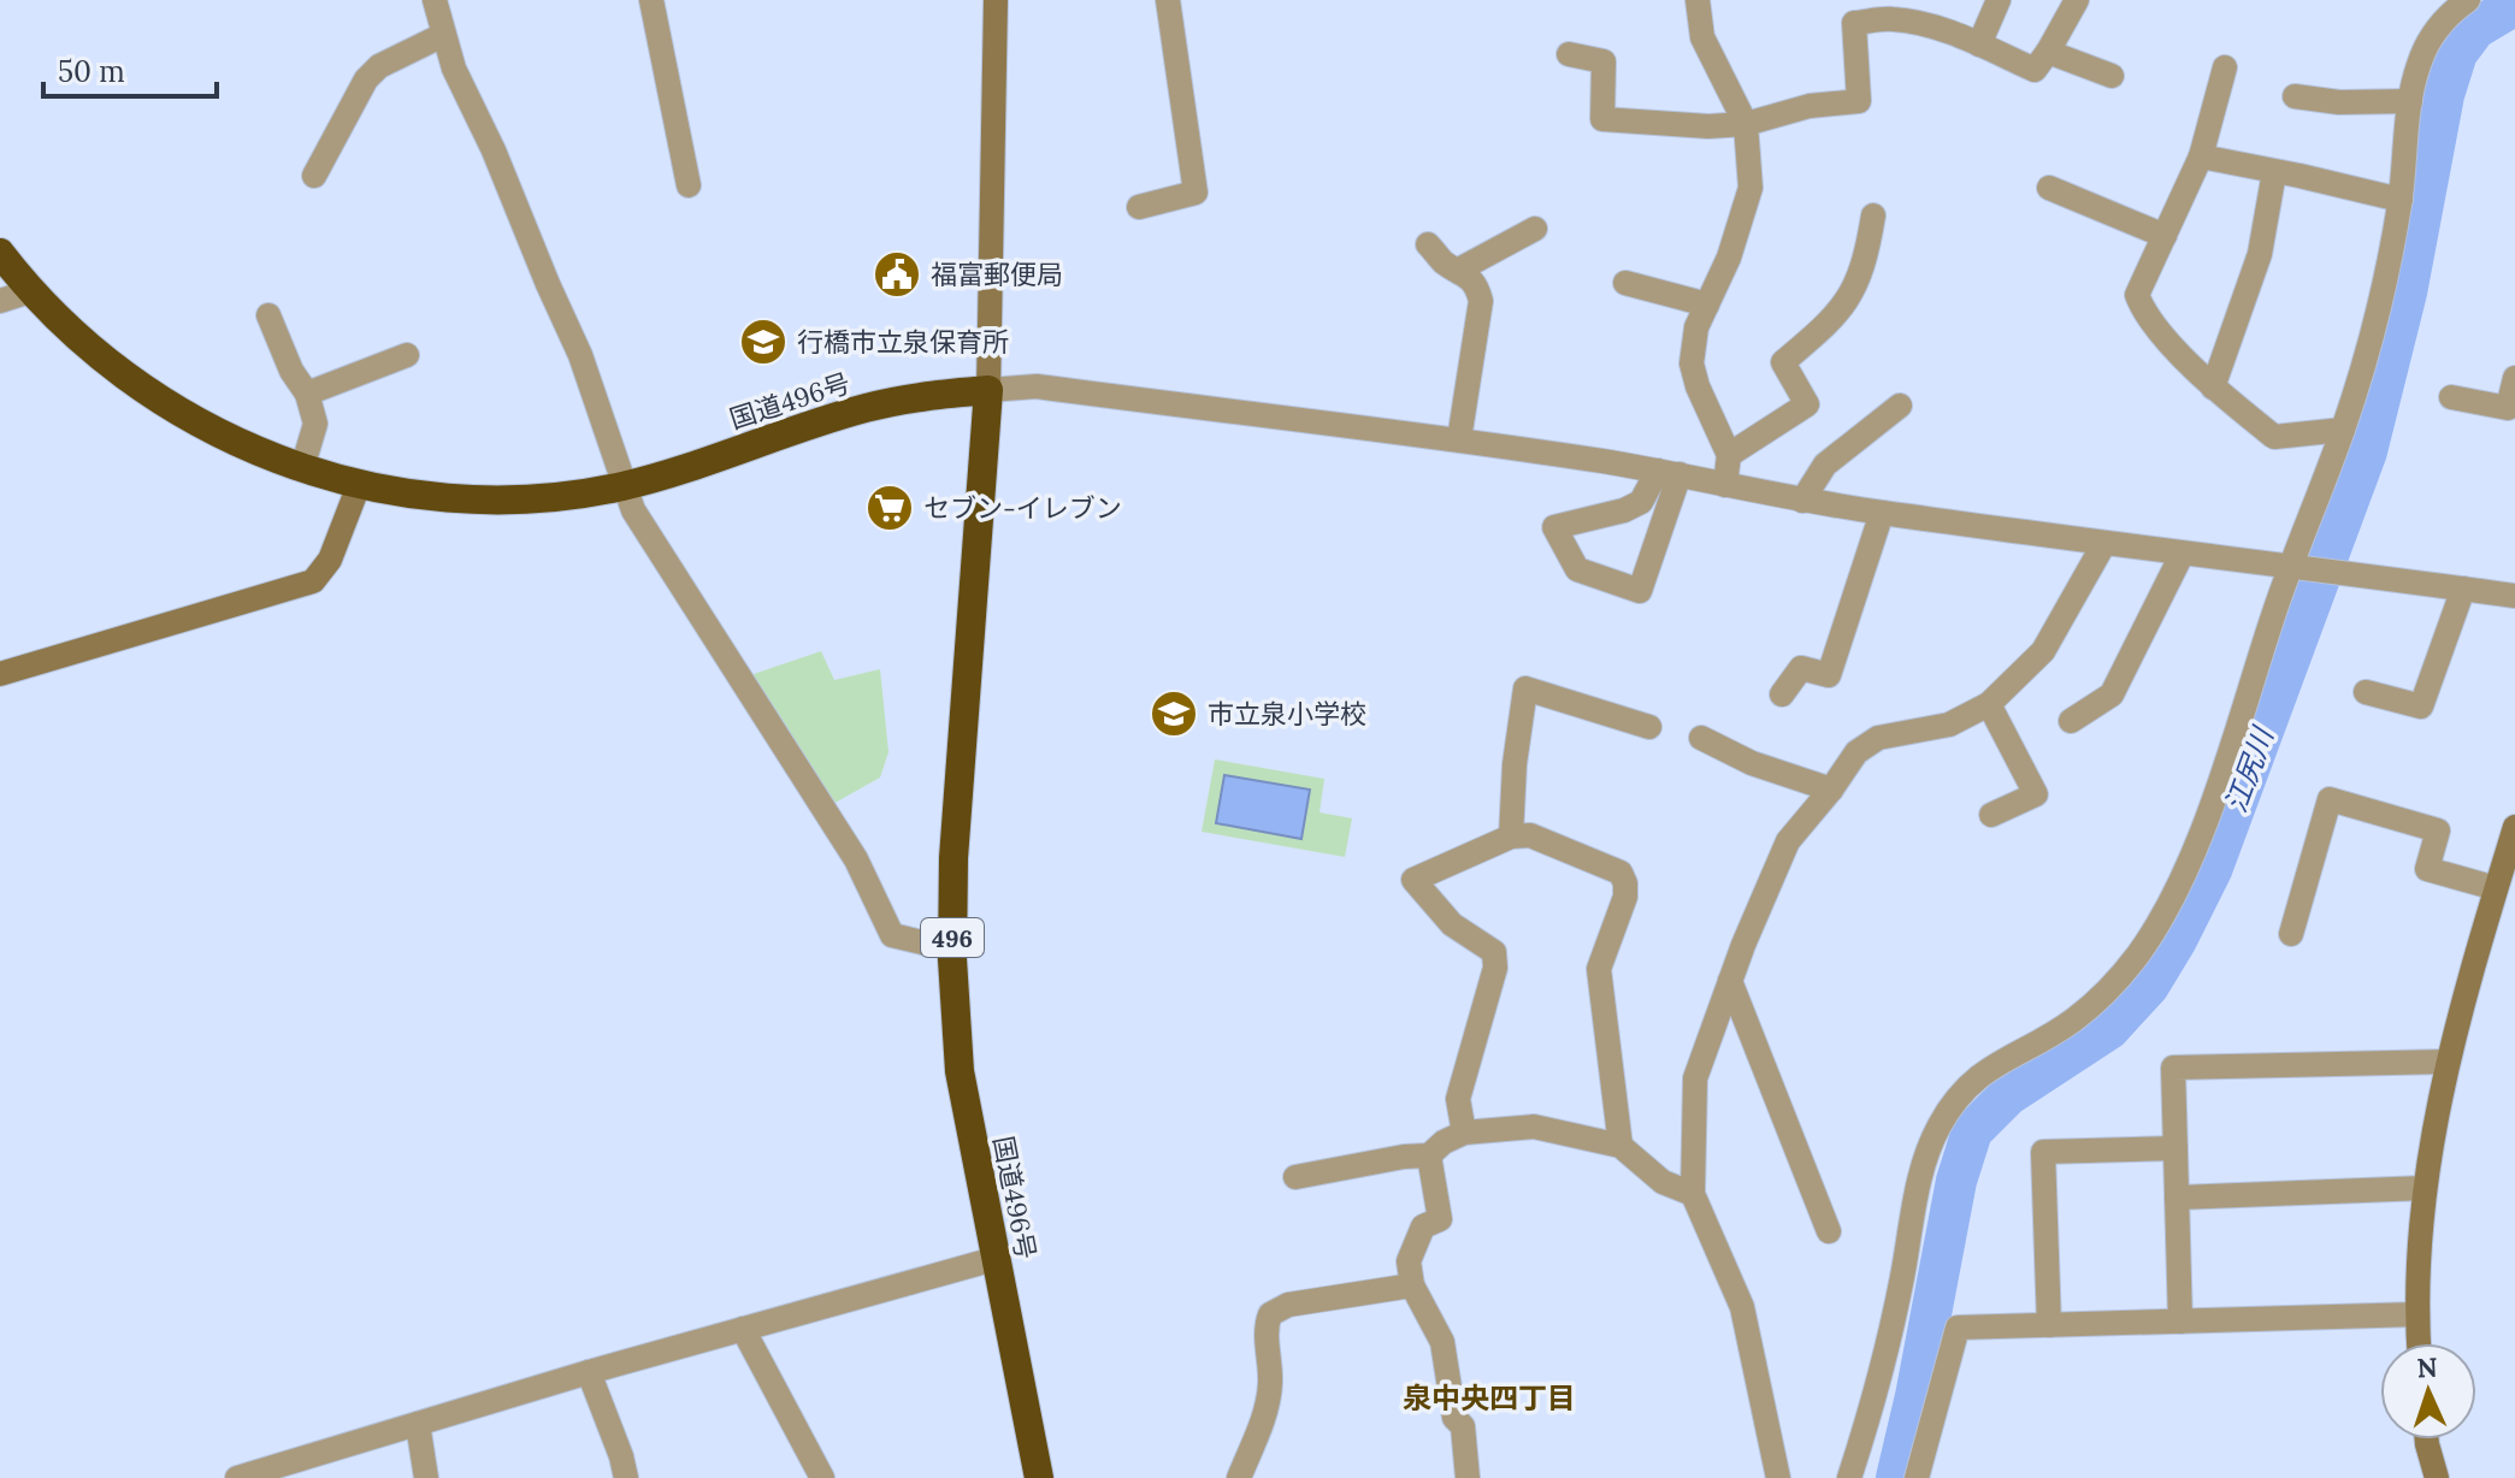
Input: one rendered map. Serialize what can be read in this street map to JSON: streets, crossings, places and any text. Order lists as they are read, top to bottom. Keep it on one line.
{"streets":{"highway":["国道496号","496"]},"districts":["泉中央四丁目"],"water":["江尻川"],"places":{"public building":["福富郵便局"],"school or university":["行橋市立泉保育所","市立泉小学校"],"supermarket":["セブン-イレブン"]},"scale_bar":"50 m","north":"top"}
